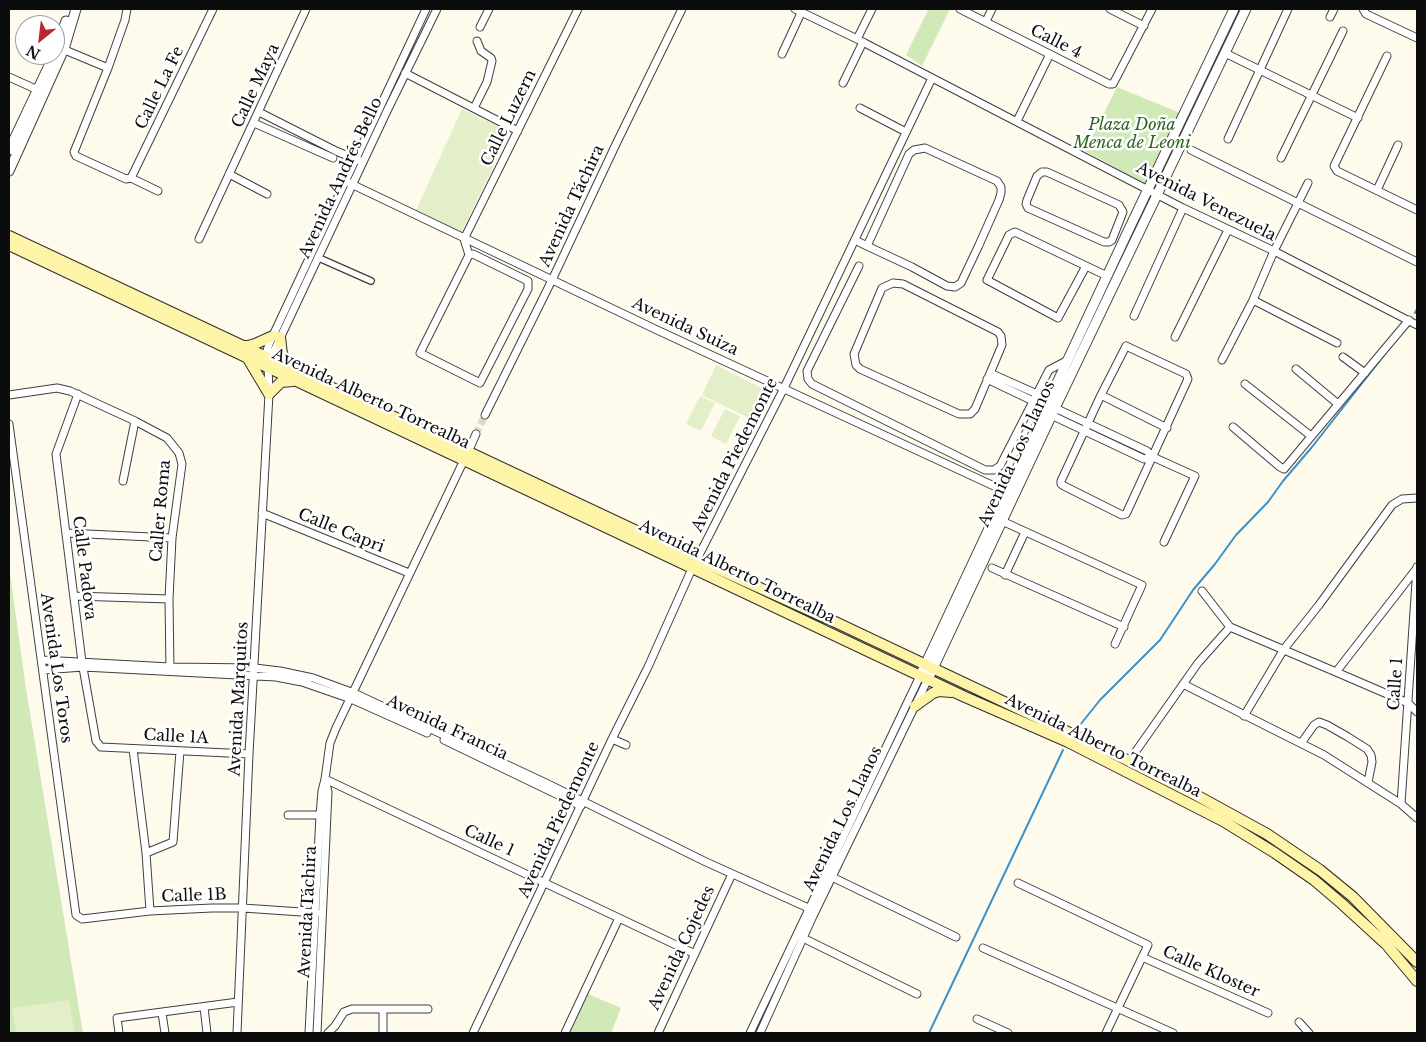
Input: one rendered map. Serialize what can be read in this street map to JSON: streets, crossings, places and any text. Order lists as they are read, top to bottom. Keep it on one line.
{"streets":{"main road":["Avenida Alberto Torrealba"],"street":["Calle 4","Calle Maya","Calle La Fe","Calle Luzern","Avenida Andrés Bello","Avenida Venezuela","Avenida Táchira","Avenida Suiza","Avenida Los Llanos","Avenida Piedemonte","Caller Roma","Calle Capri","Calle Padova","Avenida Los Toros","Calle 1","Avenida Marquitos","Avenida Francia","Calle 1A","Calle 1B","Avenida Cojedes","Calle Kloster"]},"crossings":[["Calle Luzern","Avenida Suiza"],["Avenida Andrés Bello","Avenida Suiza"],["Avenida Andrés Bello","Avenida Alberto Torrealba"],["Avenida Andrés Bello","Avenida Marquitos"],["Avenida Venezuela","Avenida Los Llanos"],["Avenida Venezuela","Avenida Piedemonte"],["Avenida Táchira","Avenida Suiza"],["Avenida Suiza","Avenida Los Llanos"],["Avenida Suiza","Avenida Piedemonte"],["Avenida Alberto Torrealba","Avenida Los Llanos"],["Avenida Alberto Torrealba","Avenida Piedemonte"],["Avenida Alberto Torrealba","Avenida Marquitos"],["Avenida Los Llanos","Avenida Francia"],["Avenida Piedemonte","Calle 1"],["Avenida Piedemonte","Avenida Francia"],["Caller Roma","Calle Padova"],["Caller Roma","Avenida Francia"],["Calle Capri","Avenida Marquitos"],["Calle Padova","Avenida Francia"],["Calle Padova","Calle 1A"],["Avenida Los Toros","Avenida Francia"],["Avenida Los Toros","Calle 1B"],["Calle 1","Avenida Cojedes"],["Avenida Marquitos","Avenida Francia"],["Avenida Marquitos","Calle 1A"],["Avenida Marquitos","Calle 1B"],["Avenida Francia","Avenida Cojedes"]],"parks":["Plaza Doña Menca de Leoni"],"north":"bottom left"}
